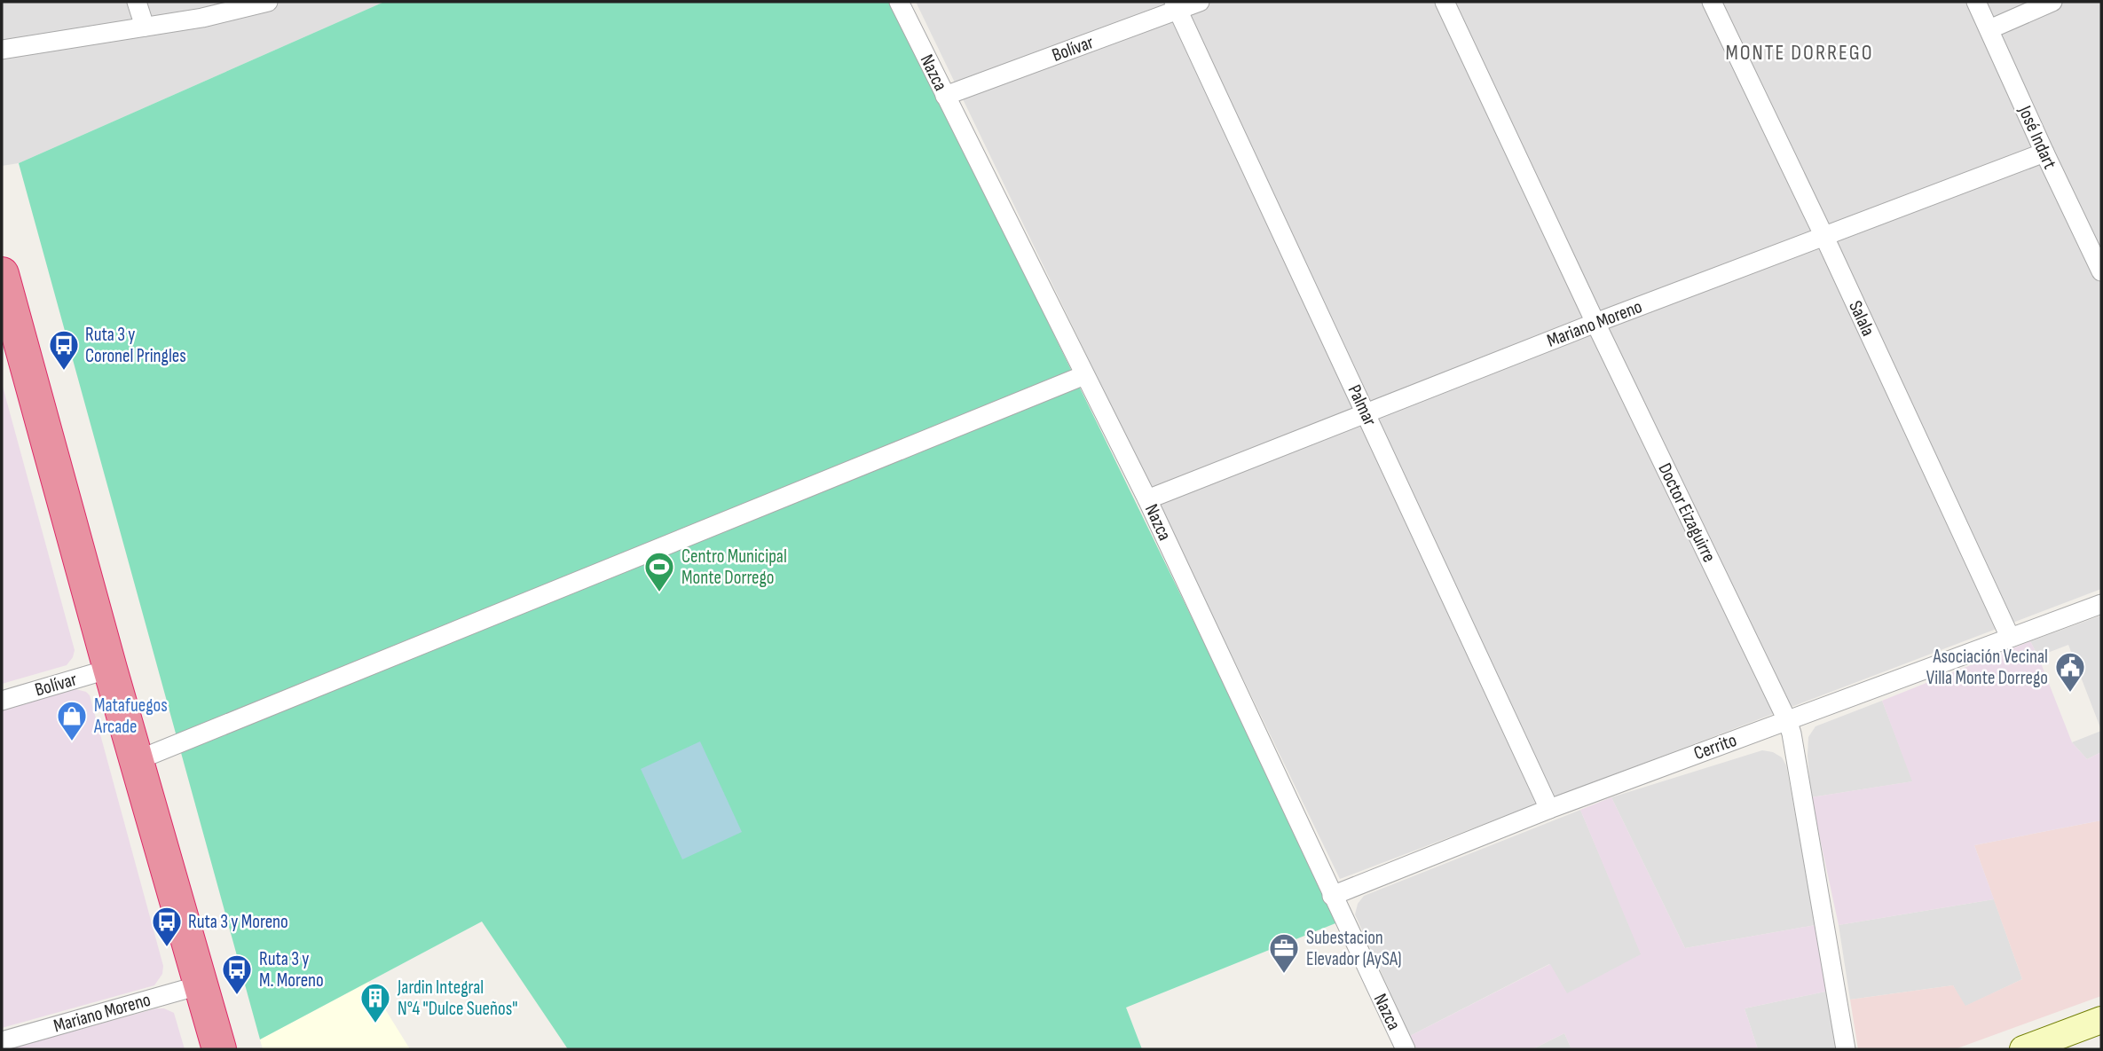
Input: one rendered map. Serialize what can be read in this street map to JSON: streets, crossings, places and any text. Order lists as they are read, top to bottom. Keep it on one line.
{"streets":{"street":["Bolívar","Nazca","José Indart","Salala","Mariano Moreno","Palmar","Doctor Eizaguirre","Cerrito"]},"crossings":[["Bolívar","Nazca"],["Bolívar","Palmar"],["Nazca","Mariano Moreno"],["Nazca","Cerrito"],["José Indart","Mariano Moreno"],["Salala","Mariano Moreno"],["Salala","Cerrito"],["Mariano Moreno","Palmar"],["Mariano Moreno","Doctor Eizaguirre"],["Palmar","Cerrito"],["Doctor Eizaguirre","Cerrito"]],"districts":["MONTE DORREGO"],"places":{"bus stop":["Ruta 3 y Coronel Pringles","Ruta 3 y Moreno","Ruta 3 y M. Moreno"],"sports":["Centro Municipal Monte Dorrego"],"public building":["Asociación Vecinal Villa Monte Dorrego"],"shop":["Matafuegos Arcade"],"office":["Subestacion Elevador (AySA)"],"building":["Jardin Integral N°4 \"Dulce Sueños\""]}}
